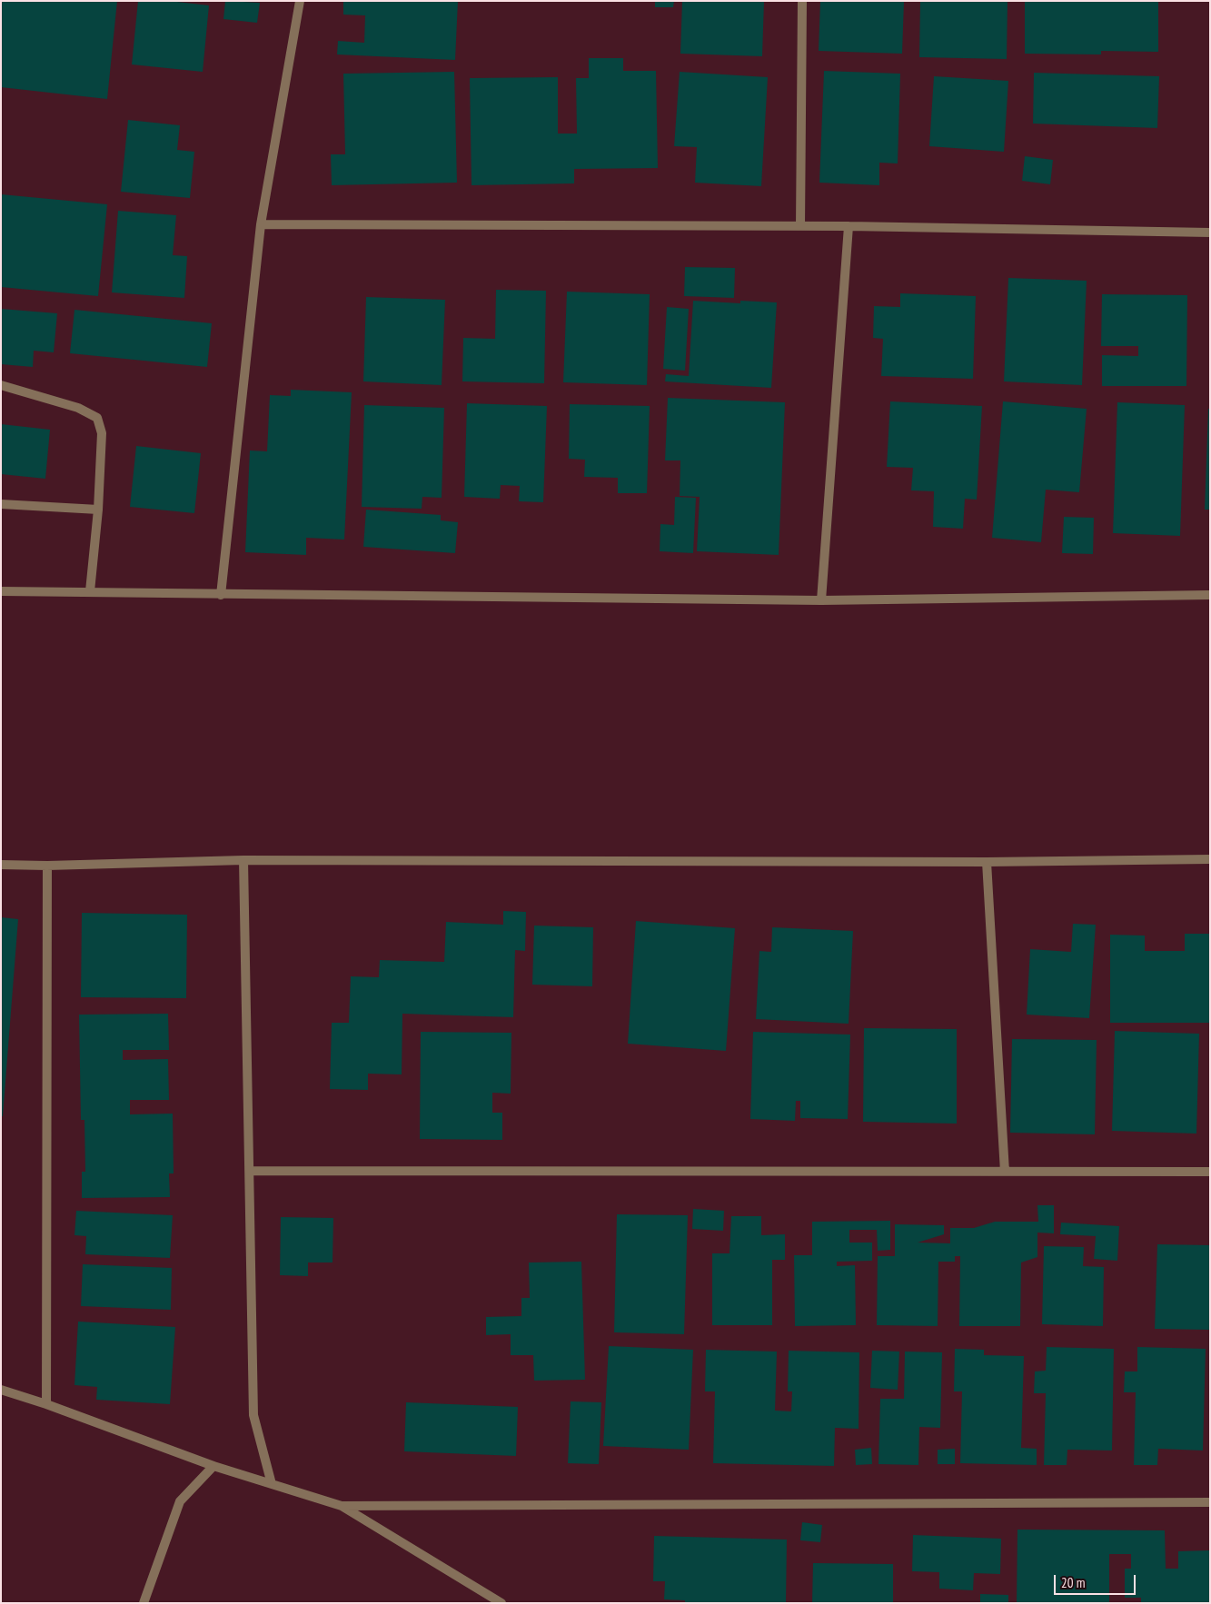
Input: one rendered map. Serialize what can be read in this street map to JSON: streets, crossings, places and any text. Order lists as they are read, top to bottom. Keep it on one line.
{"scale_bar":"20 m"}
